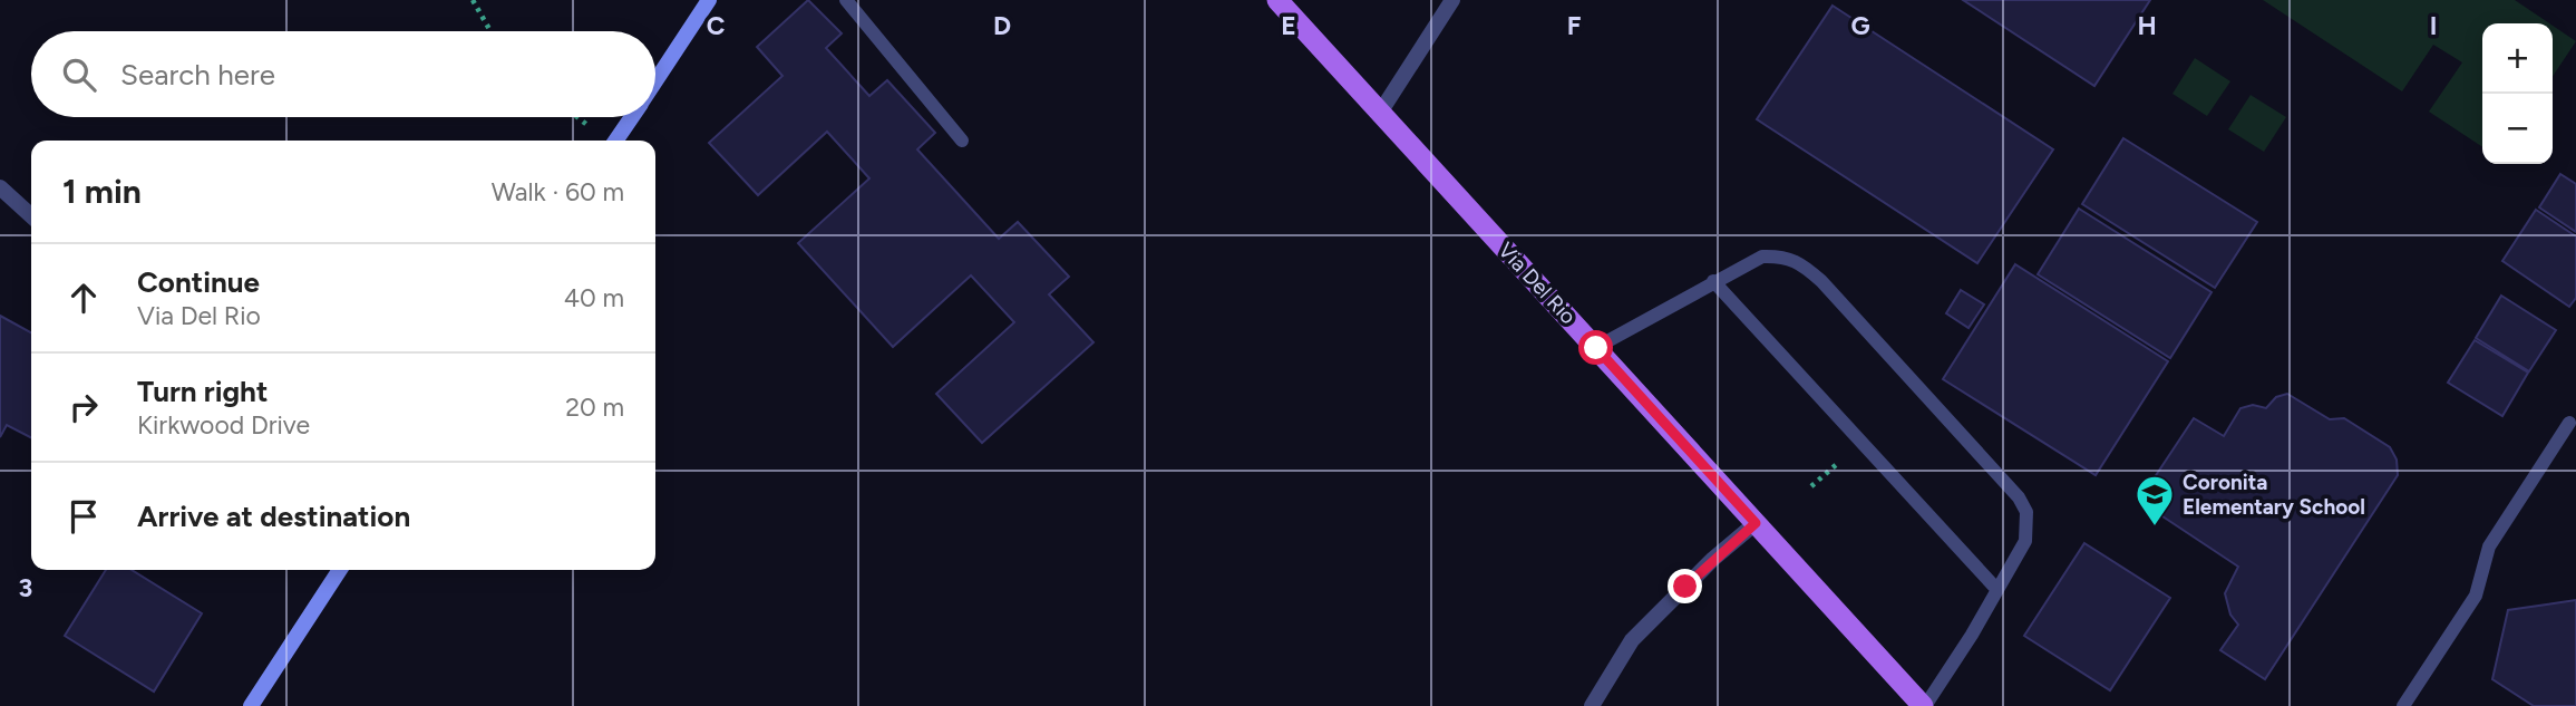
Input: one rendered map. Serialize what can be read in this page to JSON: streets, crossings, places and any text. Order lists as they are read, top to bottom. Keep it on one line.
{"streets":{"main road":["Via Del Rio"]},"places":{"school or university":["Coronita Elementary School"]},"page":{"map_buttons":["+","−"],"search":"Search here","heading":["1 min","Walk · 60 m"],"list":[["Continue","Via Del Rio","40 m"],["Turn right","Kirkwood Drive","20 m"],"Arrive at destination"]},"grid":{"columns":["C","D","E","F","G","H","I"],"rows":["3"]}}
